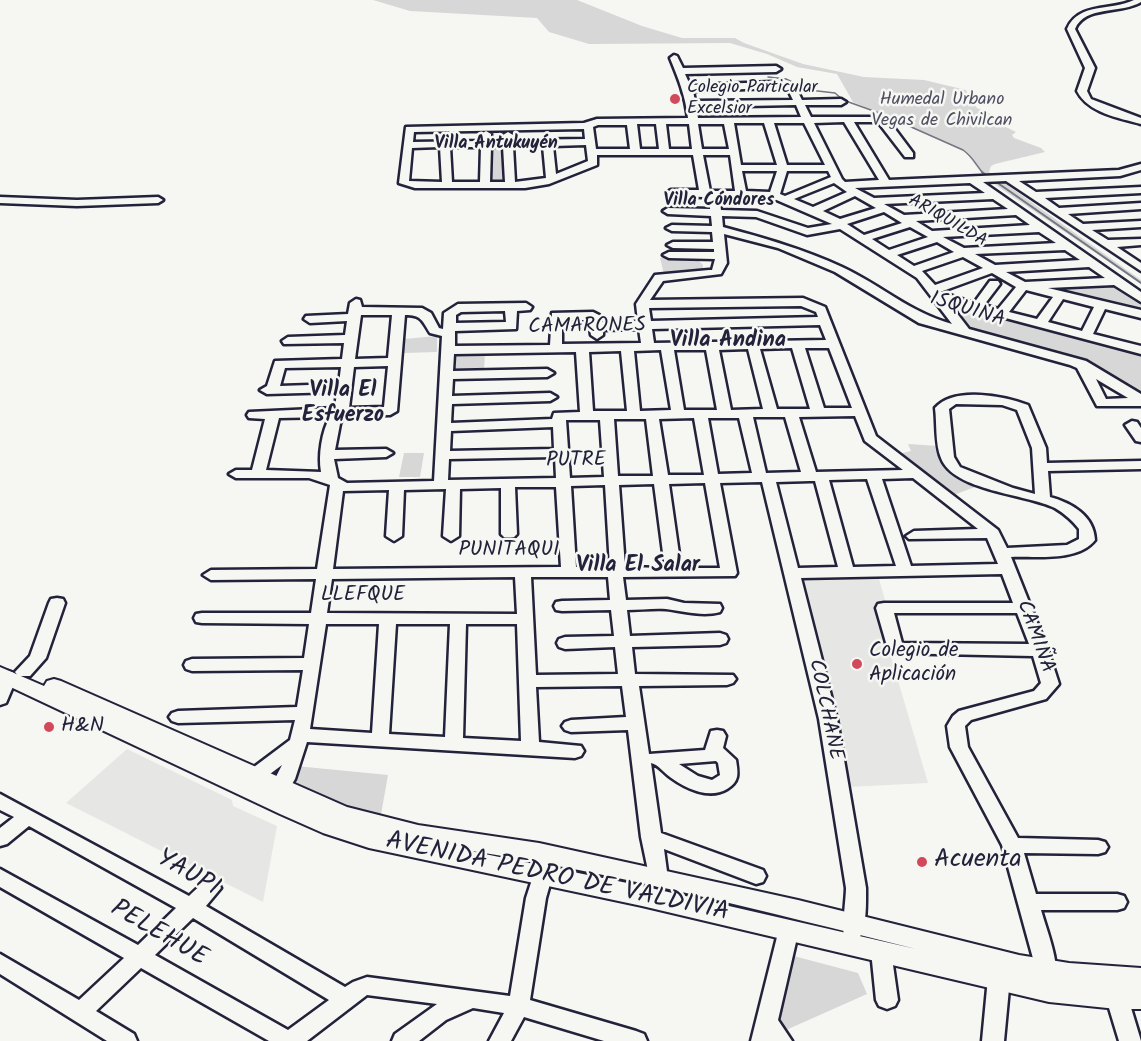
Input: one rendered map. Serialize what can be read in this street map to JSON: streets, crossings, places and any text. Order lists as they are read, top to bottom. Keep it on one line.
{"streets":{"main road":["AVENIDA PEDRO DE VALDIVIA"],"street":["ARIQUILDA","ISQUINA","CAMARONES","PUTRE","PUNITAQUI","LLEFQUE","CAMIÑA","COLCHANE","YAUPI","PELEHUE"]},"crossings":[["CAMARONES","CAMIÑA"],["PUTRE","PUNITAQUI"],["PUTRE","CAMIÑA"],["PUTRE","COLCHANE"],["CAMIÑA","AVENIDA PEDRO DE VALDIVIA"],["COLCHANE","AVENIDA PEDRO DE VALDIVIA"]],"districts":["Villa Antukuyén","Villa Cóndores","Villa Andina","Villa El Esfuerzo","Villa El Salar"],"parks":["Humedal Urbano Vegas de Chivilcan"],"places":["Colegio Particular Excelsior","Colegio de Aplicación","H&N","Acuenta"]}
